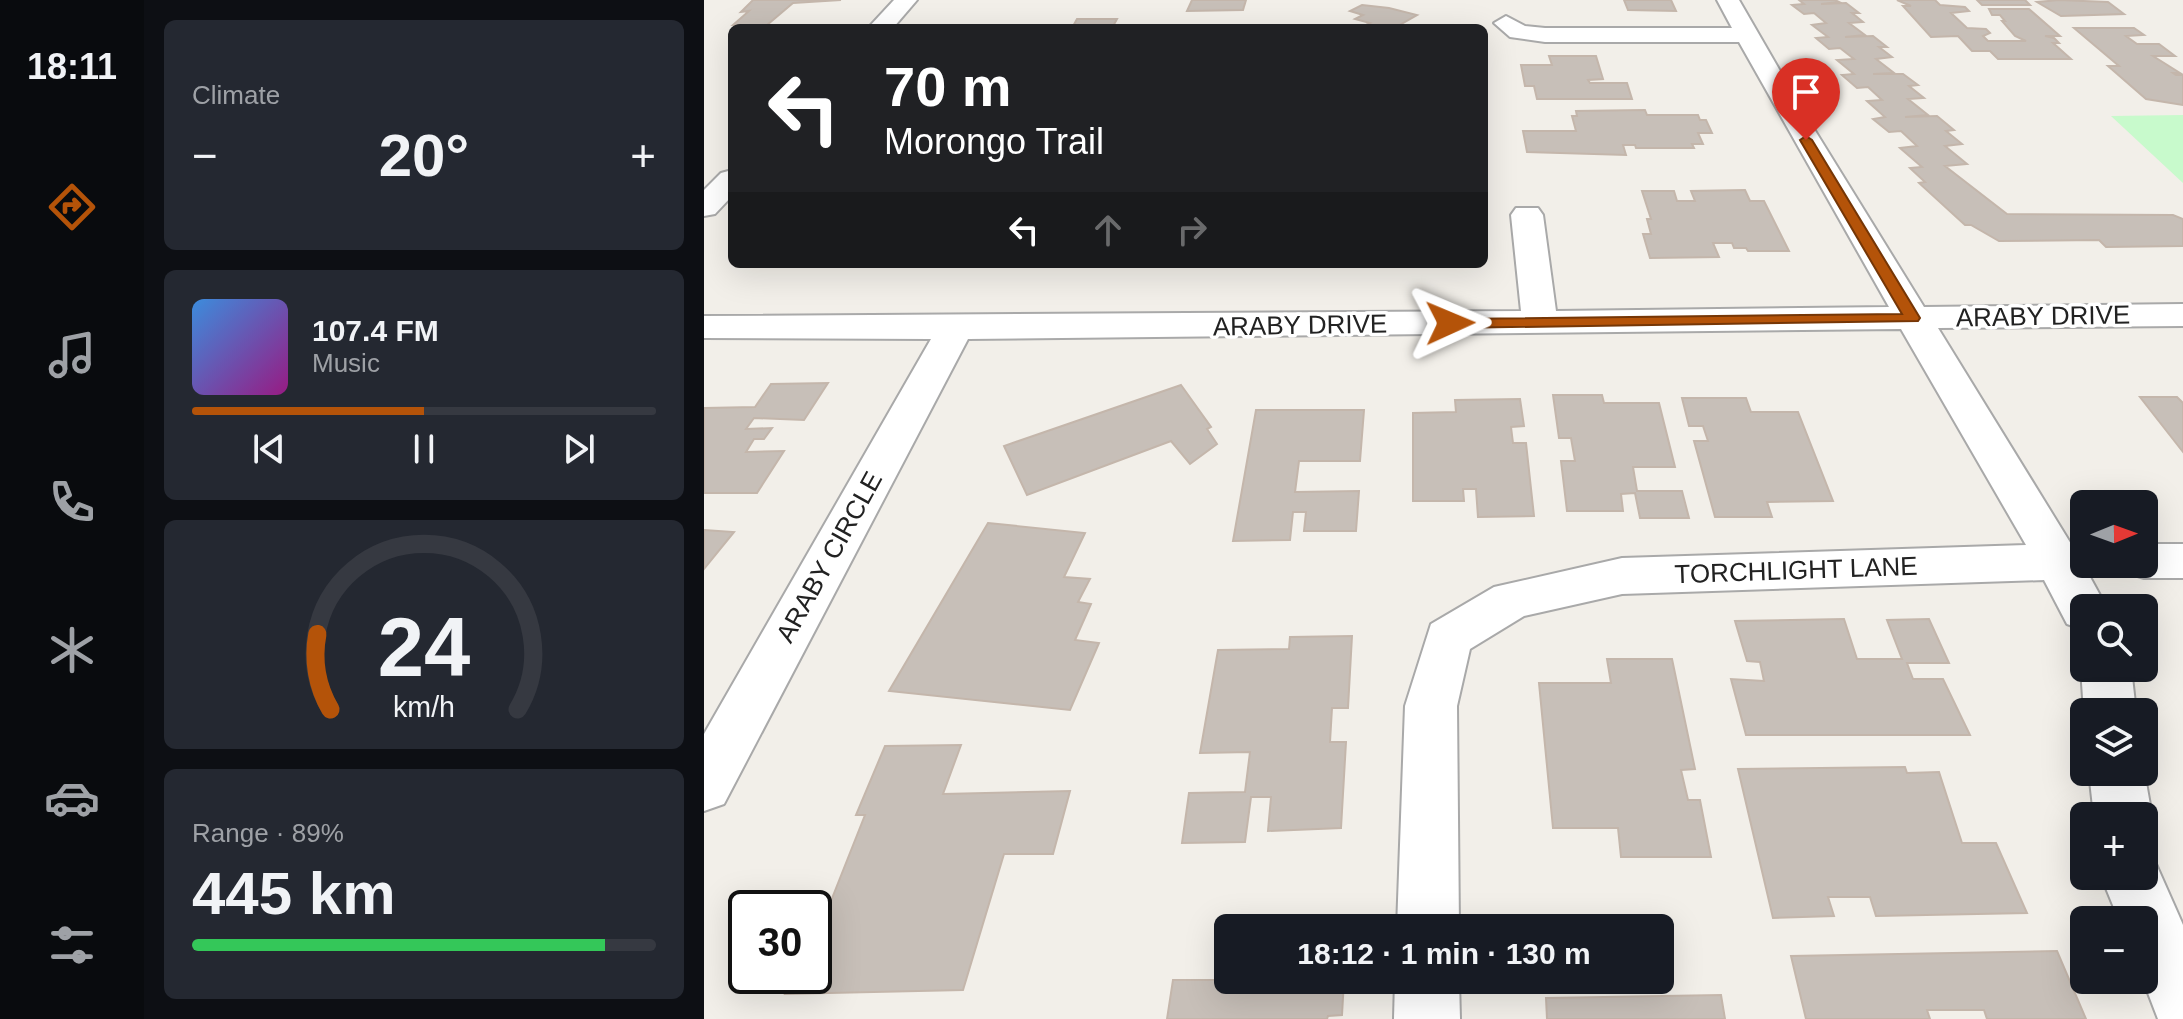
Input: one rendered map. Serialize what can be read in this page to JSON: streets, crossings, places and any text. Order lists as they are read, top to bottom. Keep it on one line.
{"streets":{"street":["ARABY DRIVE","ARABY CIRCLE","TORCHLIGHT LANE"]},"crossings":[["ARABY DRIVE","ARABY CIRCLE"]],"north":"right","page":{"tabs":"18:11","tile":["Climate",["Range · 89%","445 km"]],"turn":["70 m","Morongo Trail"],"heat":["−","20°","+"],"song":["107.4 FM","Music"],"map_buttons":["+","−"],"limit":"30","trip":"18:12 · 1 min · 130 m","gauge":["24","km/h"]}}
